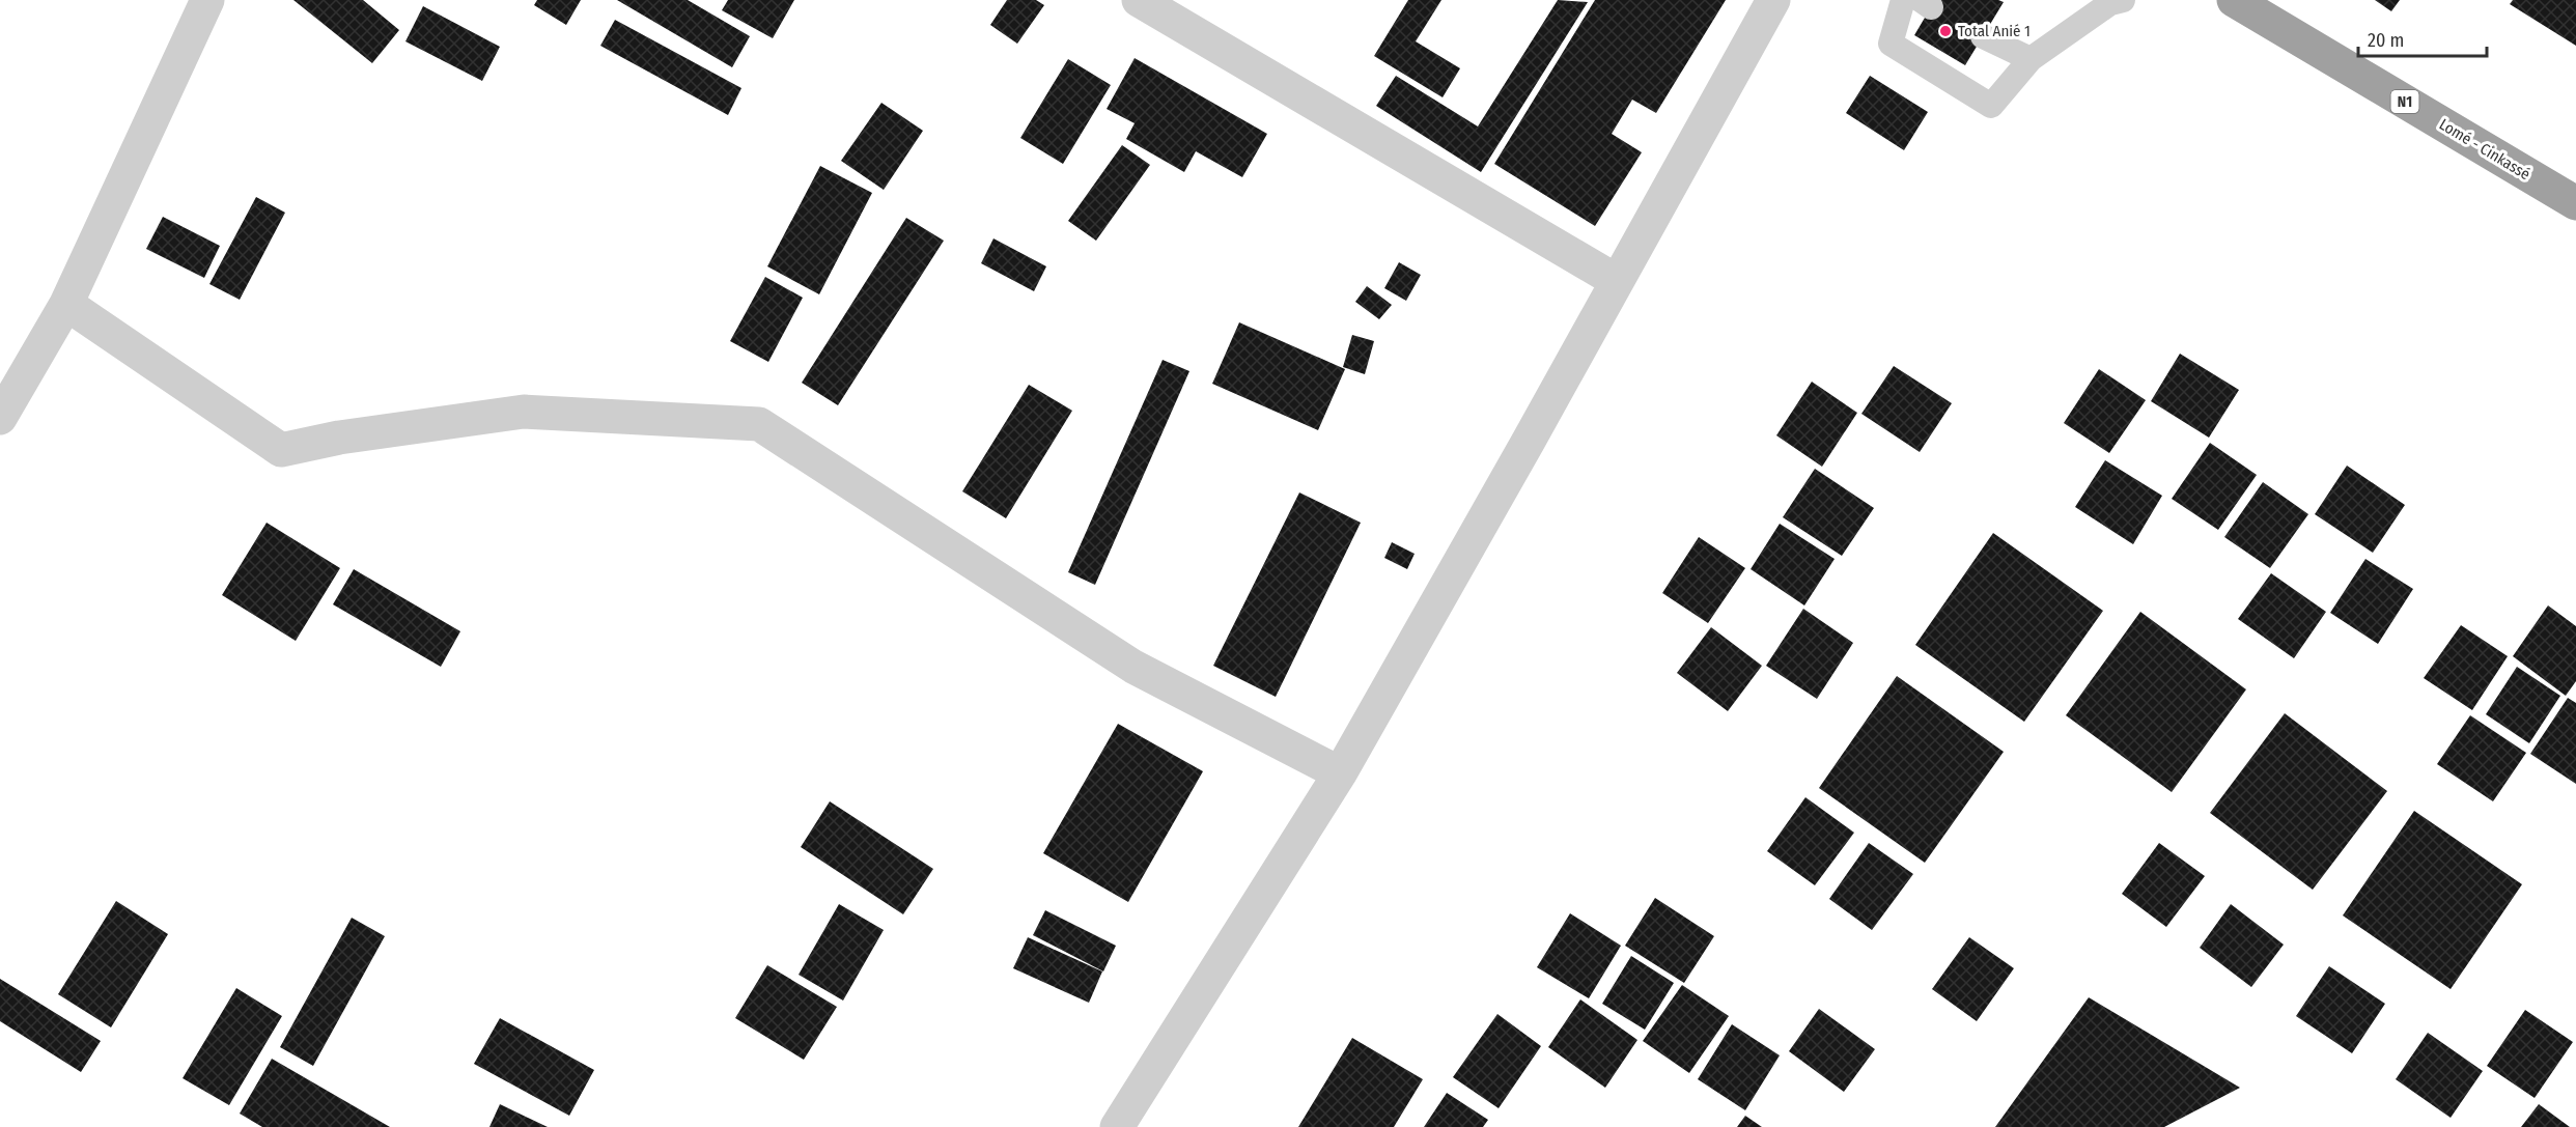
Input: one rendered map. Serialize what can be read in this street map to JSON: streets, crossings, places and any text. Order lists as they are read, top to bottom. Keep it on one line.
{"streets":{"highway":["N1","Lomé - Cinkassé"]},"places":["Total Anié 1"],"scale_bar":"20 m"}
